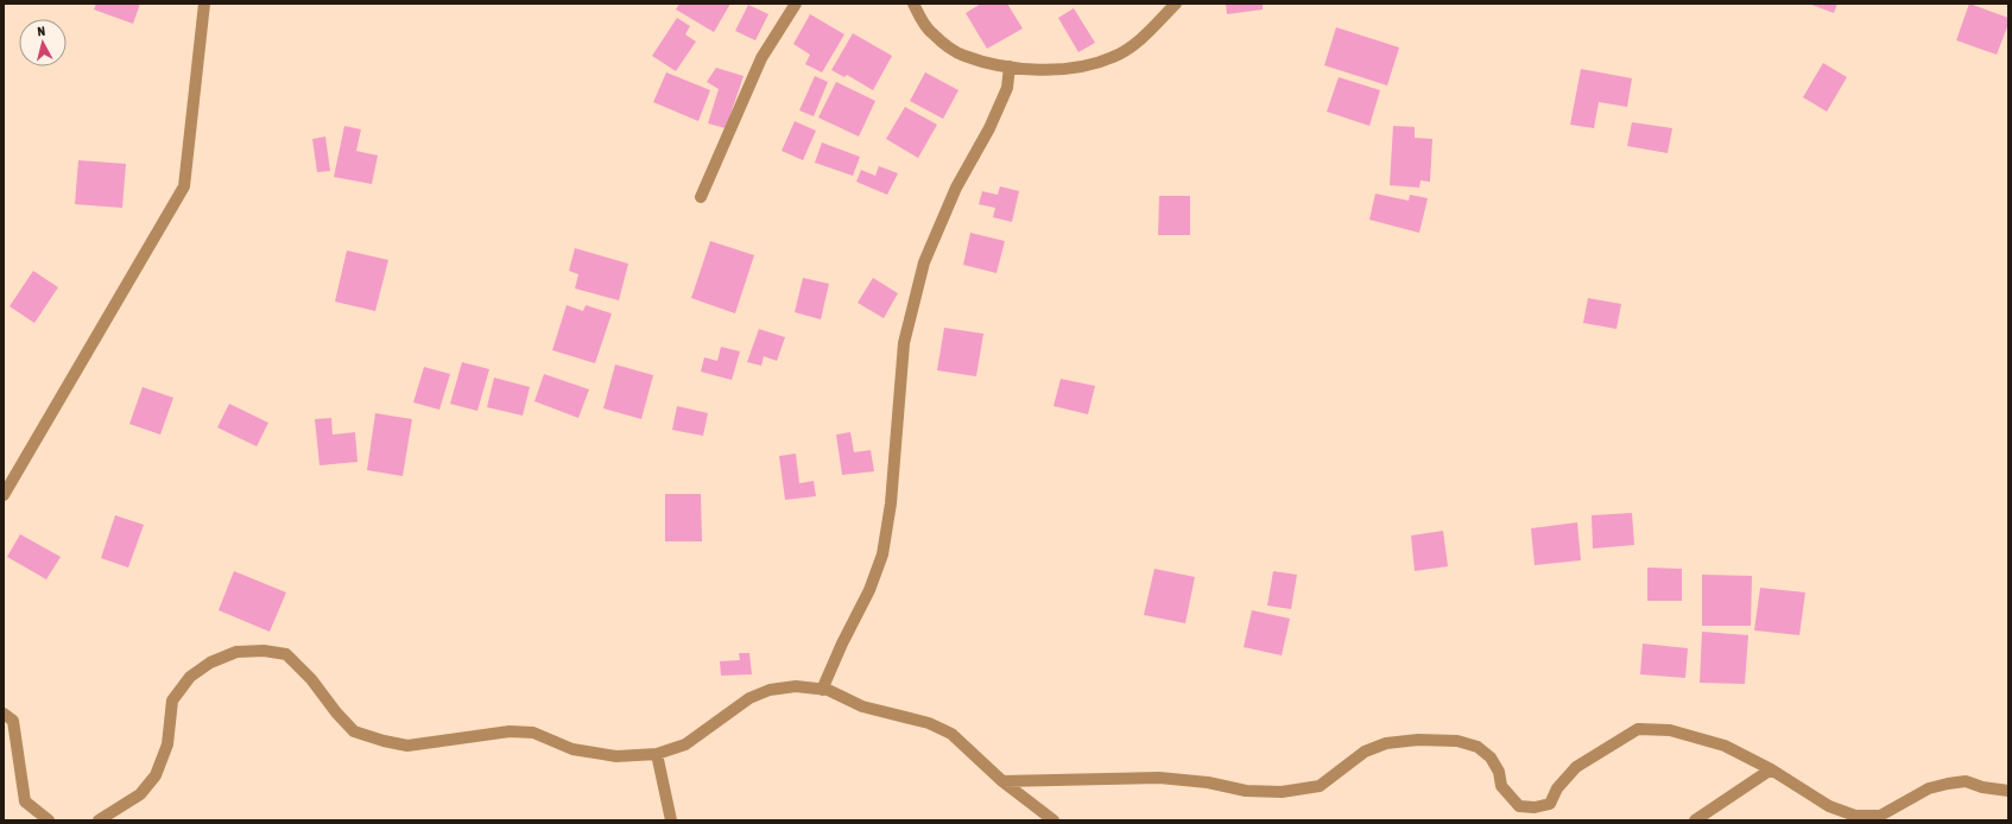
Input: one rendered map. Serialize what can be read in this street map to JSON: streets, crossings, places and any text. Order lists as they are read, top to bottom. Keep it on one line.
{"north":"top"}
